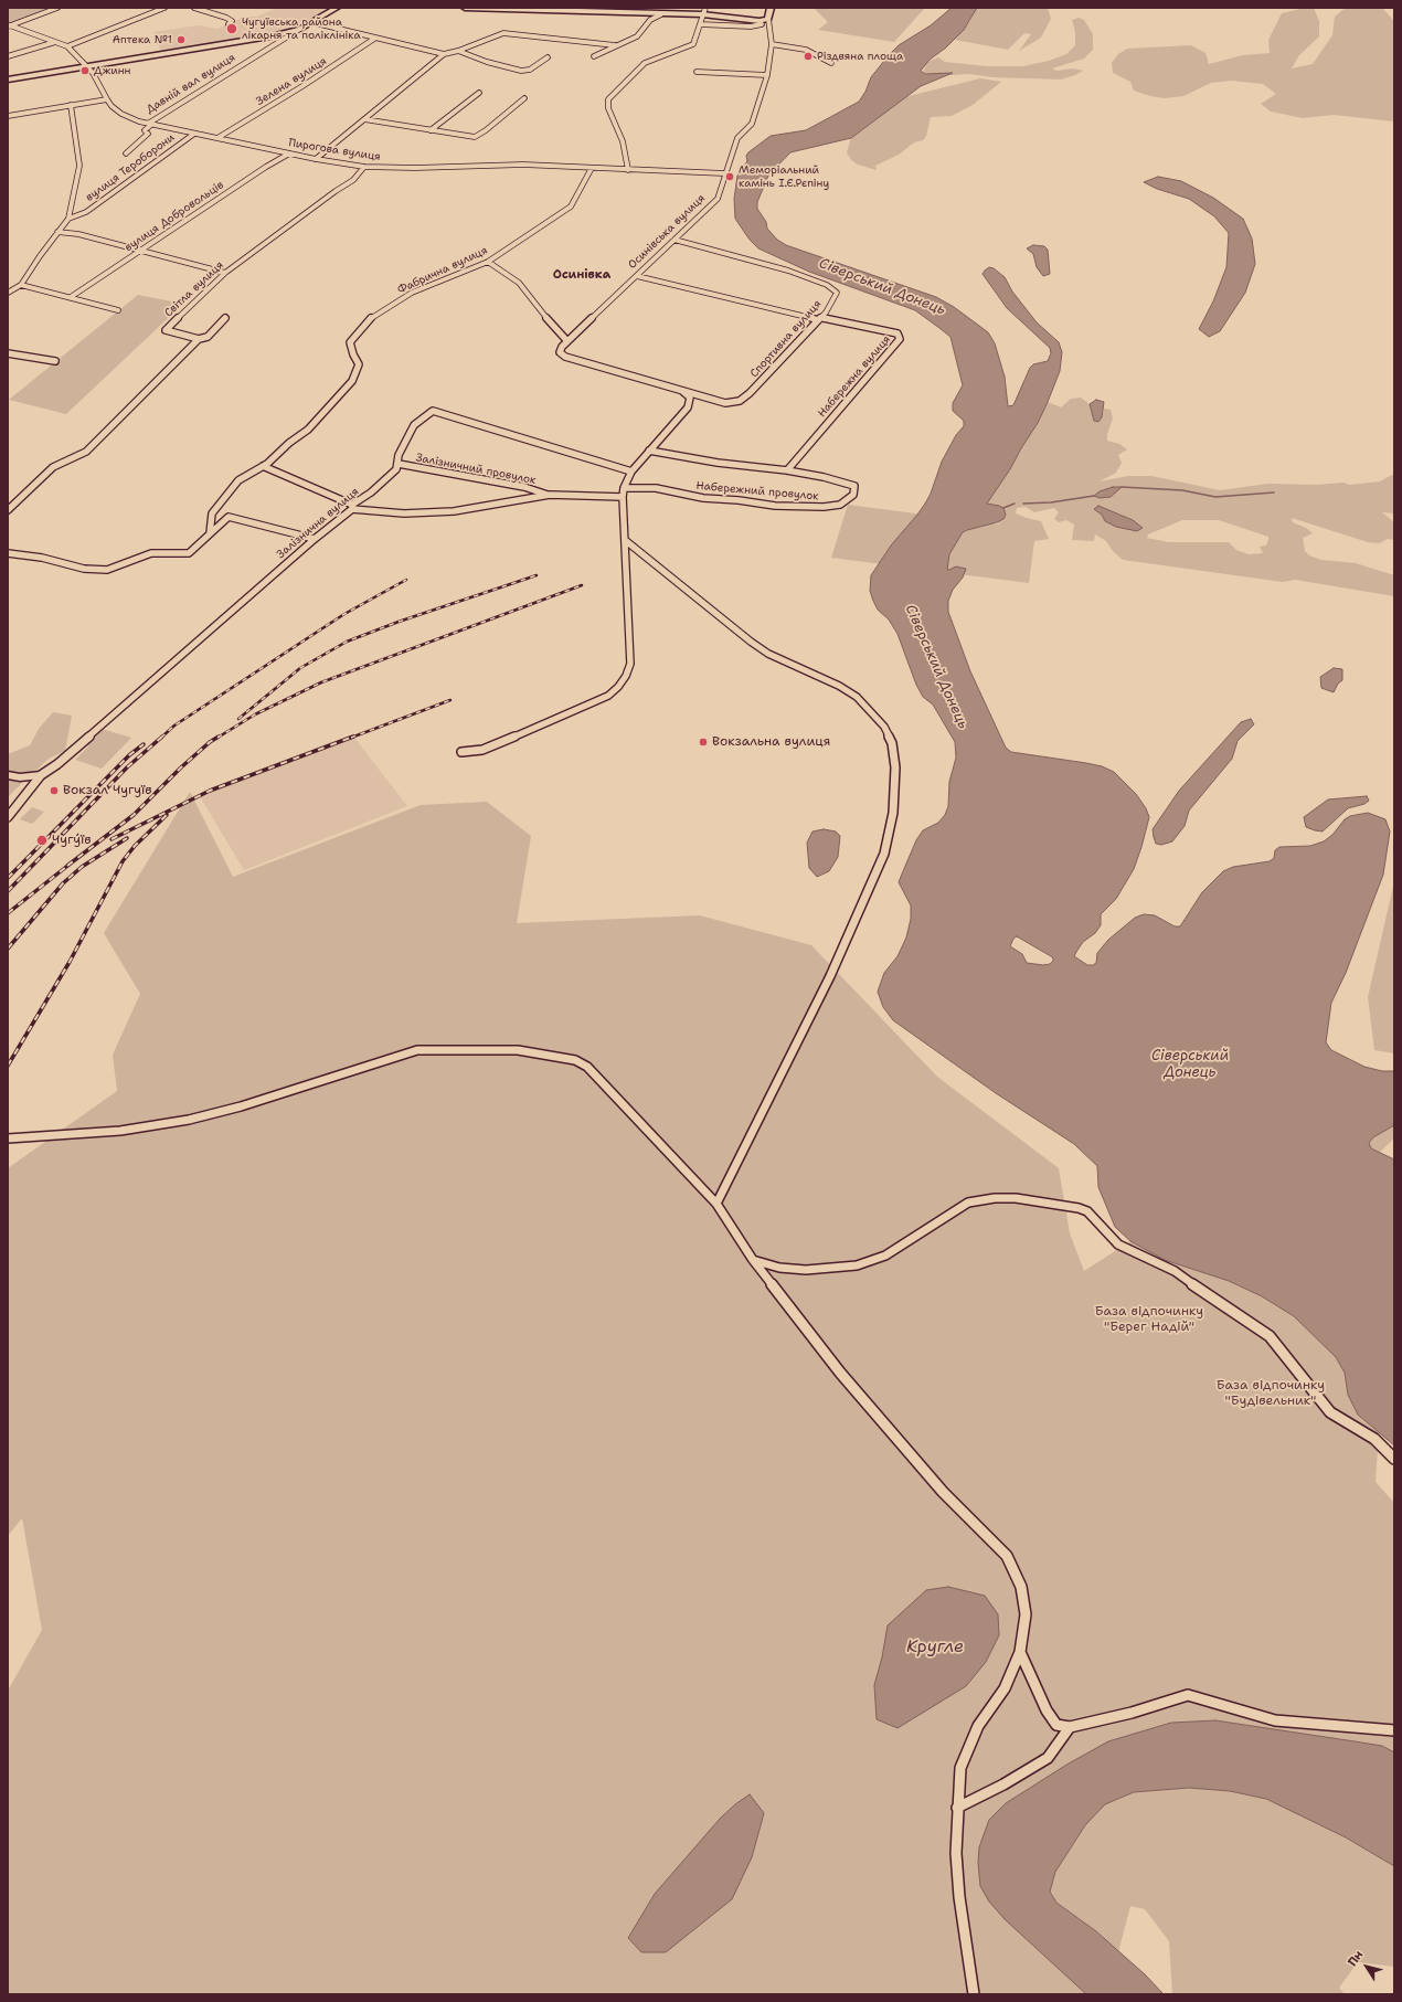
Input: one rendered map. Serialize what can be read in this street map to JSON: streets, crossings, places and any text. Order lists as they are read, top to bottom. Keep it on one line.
{"streets":{"main road":["Давній вал вулиця","Осинівська вулиця"],"street":["Зелена вулиця","Пирогова вулиця","вулиця Тероборони","вулиця Добровольців","Фабрична вулиця","Світла вулиця","Спортивна вулиця","Набережна вулиця","Залізничний провулок","Набережний провулок","Залізнична вулиця"]},"crossings":[["Зелена вулиця","Пирогова вулиця"],["Давній вал вулиця","Пирогова вулиця"],["Пирогова вулиця","вулиця Тероборони"],["Пирогова вулиця","вулиця Добровольців"],["Пирогова вулиця","Осинівська вулиця"],["Пирогова вулиця","Фабрична вулиця"],["Пирогова вулиця","Світла вулиця"],["Осинівська вулиця","Спортивна вулиця"],["Осинівська вулиця","Набережна вулиця"],["Фабрична вулиця","Залізничний провулок"],["Спортивна вулиця","Набережна вулиця"],["Набережна вулиця","Набережний провулок"],["Залізничний провулок","Залізнична вулиця"]],"districts":["Осинівка"],"water":["Сіверський Донець","Кругле"],"parks":["База відпочинку \"Берег Надій\"","База відпочинку \"Будівельник\""],"places":["Чугуївська района лікарня та поліклініка","Аптека №1","Різдвяна площа","Джинн","Меморіальний камінь І.Є.Рєпіну","Вокзальна вулиця","Вокзал Чугуїв","Чугу́їв"],"north":"top left"}
